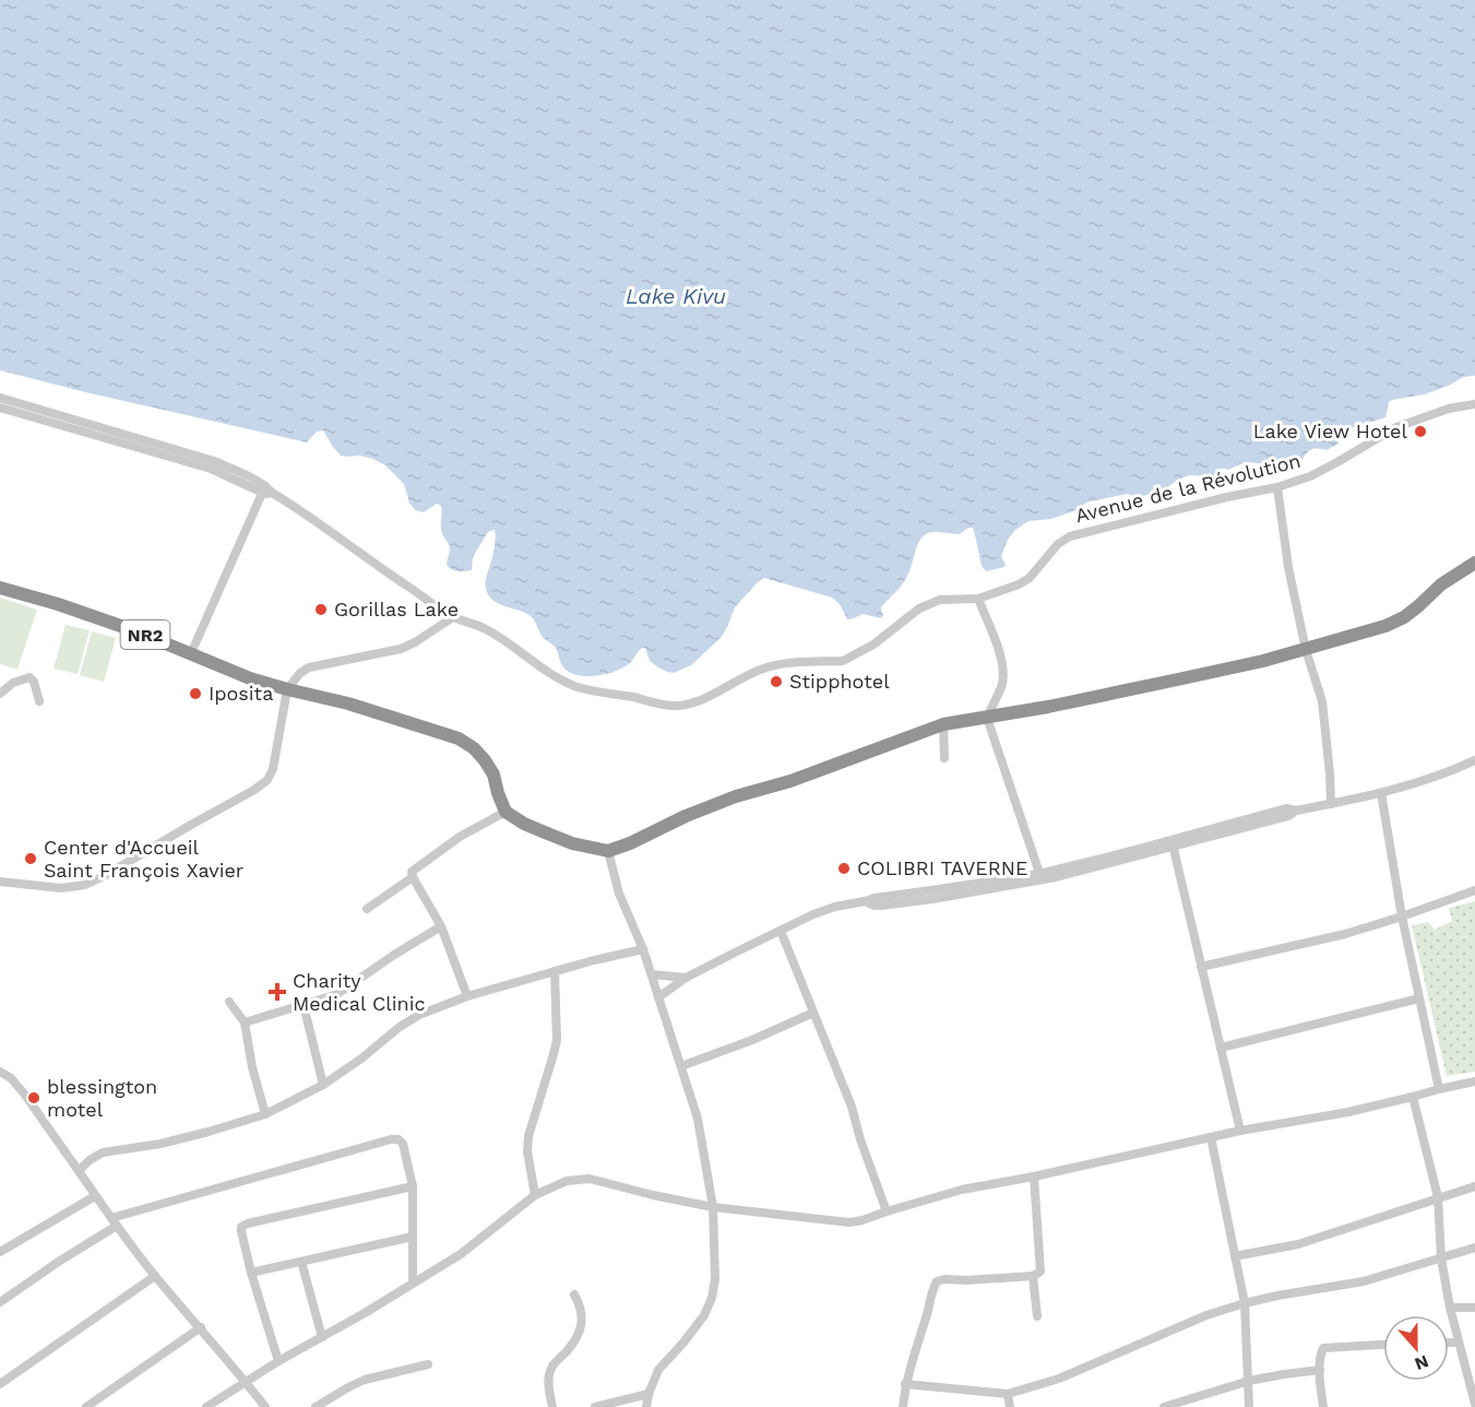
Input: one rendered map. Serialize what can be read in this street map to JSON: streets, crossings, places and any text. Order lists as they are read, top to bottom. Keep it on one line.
{"streets":{"highway":["NR2"],"street":["Avenue de la Révolution"]},"water":["Lake Kivu"],"places":{"other":["Lake View Hotel","Gorillas Lake","Stipphotel","Iposita","Center d'Accueil Saint François Xavier","COLIBRI TAVERNE","blessington motel"],"health":["Charity Medical Clinic"]},"north":"bottom"}
